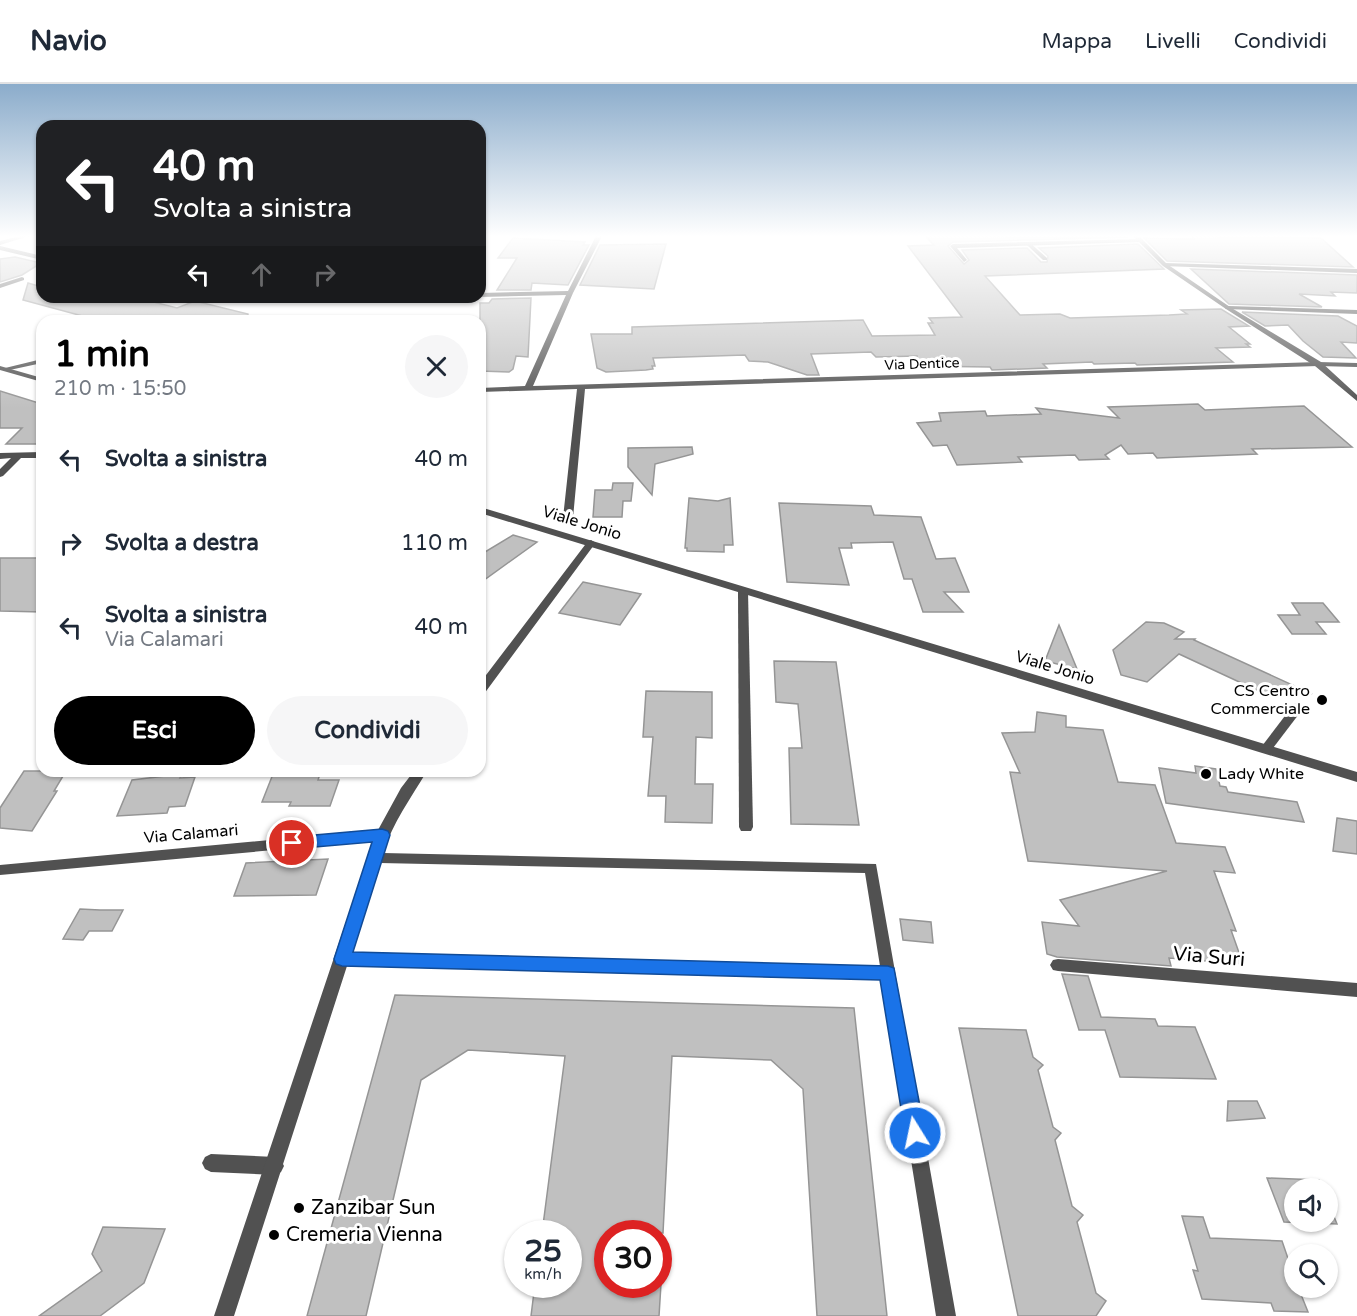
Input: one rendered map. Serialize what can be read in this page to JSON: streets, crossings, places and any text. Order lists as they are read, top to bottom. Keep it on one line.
{"streets":{"street":["Via Dentice","Viale Jonio","Via Calamari","Via Suri"]},"places":["CS Centro Commerciale","Lady White","Zanzibar Sun","Cremeria Vienna"],"page":{"header":"Navio","nav":["Mappa","Livelli","Condividi"],"turn":["40 m","Svolta a sinistra"],"heading":["1 min","210 m · 15:50"],"list":[{"name":"Svolta a sinistra","value":"40 m"},{"name":"Svolta a destra","value":"110 m"},{"name":"Svolta a sinistra","note":"Via Calamari","value":"40 m"}],"buttons":["Esci","Condividi"],"speed":"25 km/h","limit":"30"}}
